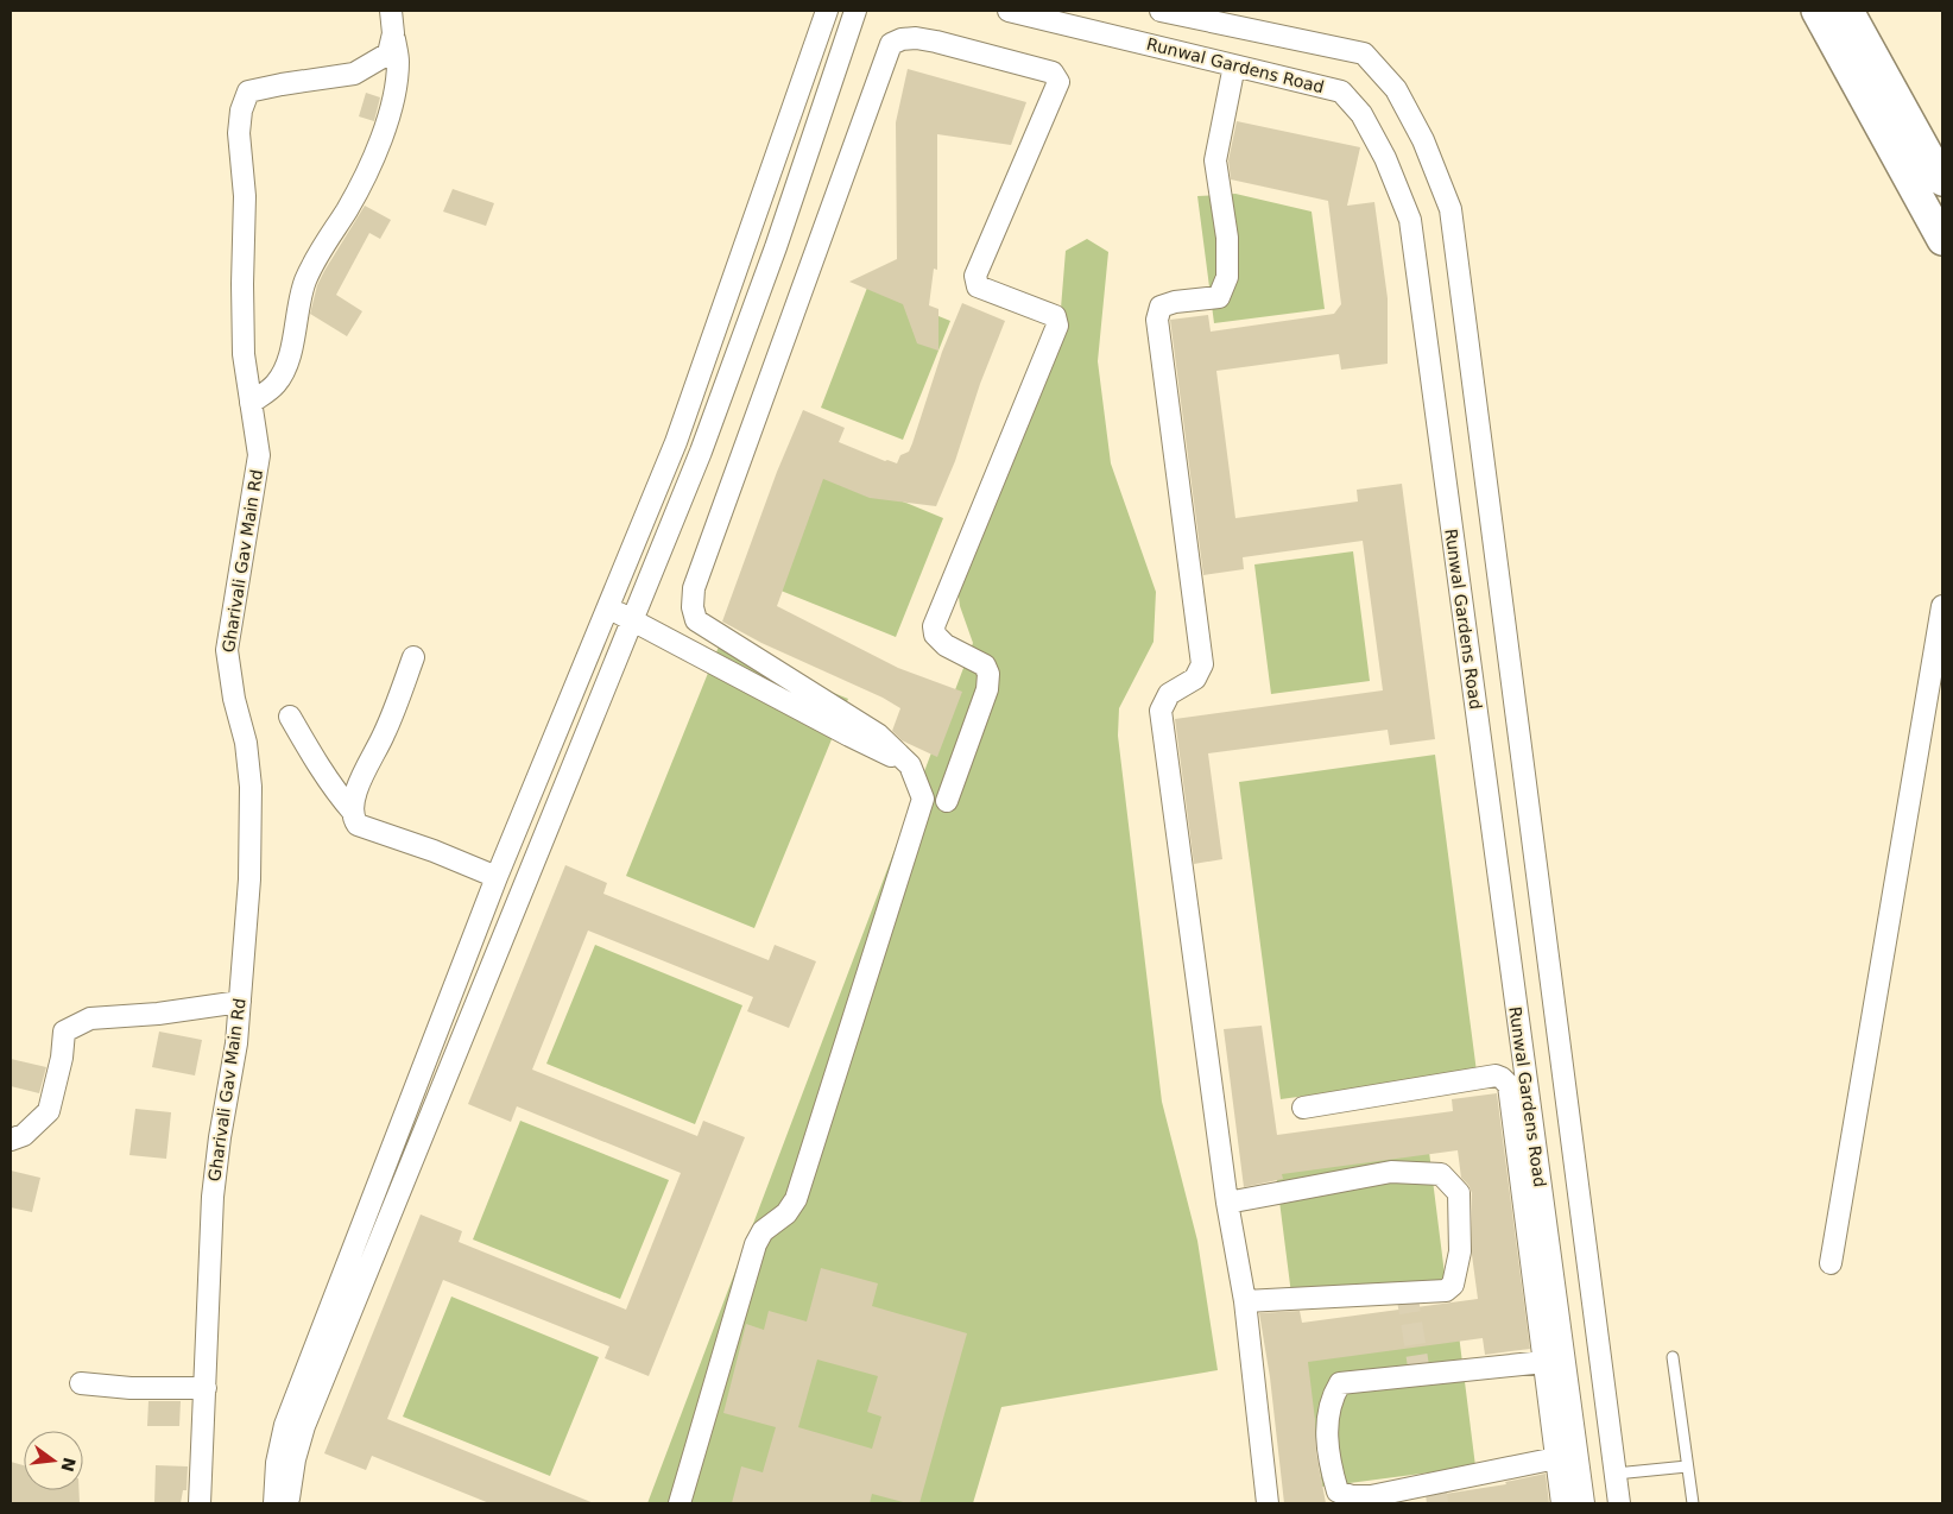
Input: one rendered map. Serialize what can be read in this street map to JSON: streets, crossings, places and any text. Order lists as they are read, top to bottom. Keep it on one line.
{"streets":{"street":["Runwal Gardens Road","Gharivali Gav Main Rd"]},"north":"right"}
